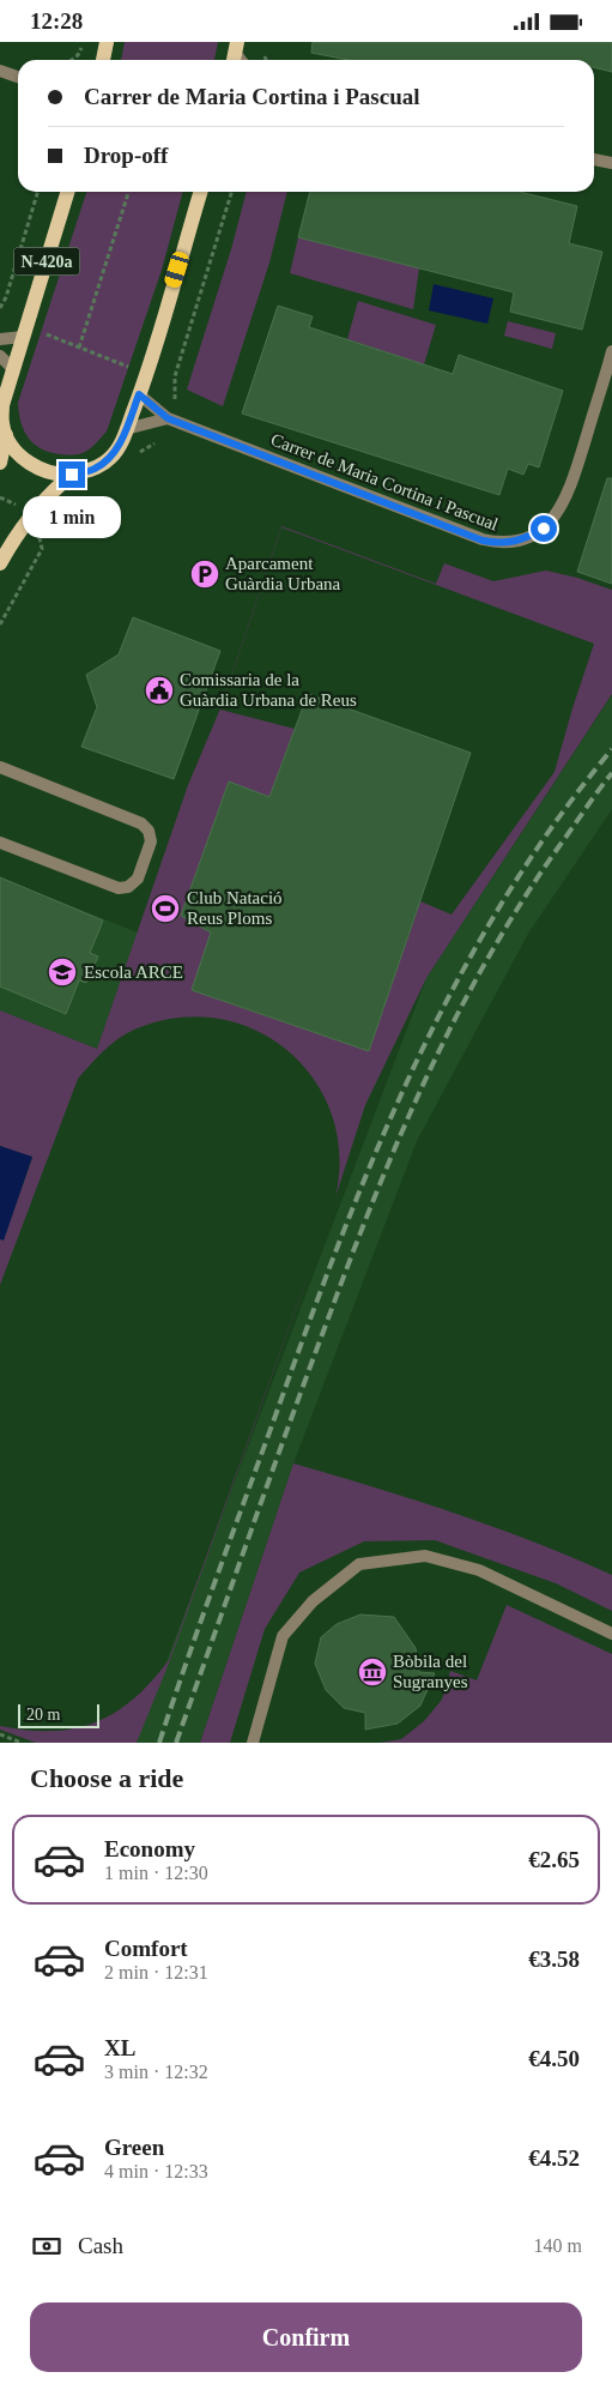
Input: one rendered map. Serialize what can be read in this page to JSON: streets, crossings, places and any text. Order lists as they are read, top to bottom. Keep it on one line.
{"streets":{"main road":["N-420a"],"street":["Carrer de Maria Cortina i Pascual"]},"crossings":[["N-420a","Carrer de Maria Cortina i Pascual"]],"places":{"parking":["Aparcament Guàrdia Urbana"],"public building":["Comissaria de la Guàrdia Urbana de Reus"],"sports":["Club Natació Reus Ploms"],"school or university":["Escola ARCE"],"museum":["Bòbila del Sugranyes"]},"scale_bar":"20 m","page":{"status":"12:28","banner":["Carrer de Maria Cortina i Pascual","Drop-off"],"bubble":"1 min","scale":"20 m","heading":"Choose a ride","list":[{"name":"Economy","note":"1 min · 12:30","value":"€2.65"},{"name":"Comfort","note":"2 min · 12:31","value":"€3.58"},{"name":"XL","note":"3 min · 12:32","value":"€4.50"},{"name":"Green","note":"4 min · 12:33","value":"€4.52"}],"pay":["Cash","140 m"],"buttons":"Confirm"}}
